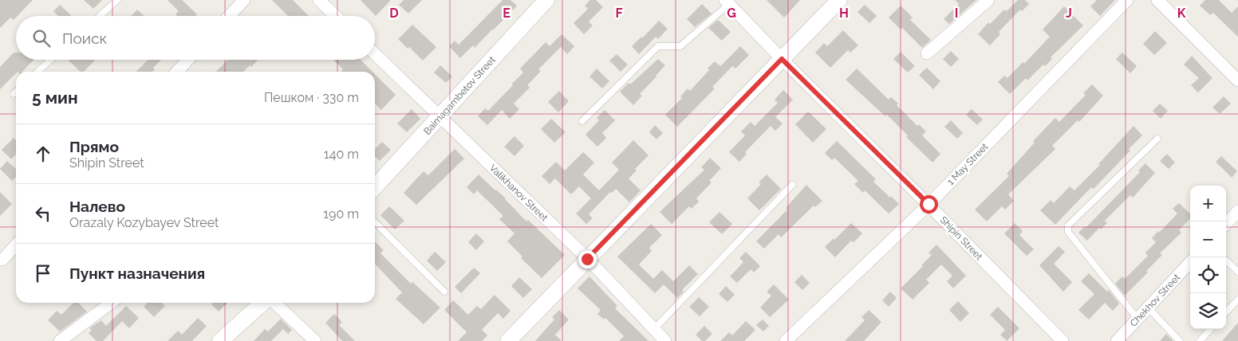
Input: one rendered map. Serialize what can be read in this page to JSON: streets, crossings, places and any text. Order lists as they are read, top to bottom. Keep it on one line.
{"streets":{"street":["Baimagambetov Street","1 May Street","Valikhanov Street","Shipin Street","Chekhov Street"]},"crossings":[["Baimagambetov Street","Valikhanov Street"],["1 May Street","Shipin Street"]],"page":{"search":"Поиск","heading":["5 мин","Пешком · 330 m"],"list":[["Прямо","Shipin Street","140 m"],["Налево","Orazaly Kozybayev Street","190 m"],"Пункт назначения"],"map_buttons":["+","−"]},"grid":{"columns":["D","E","F","G","H","I","J","K"]}}
